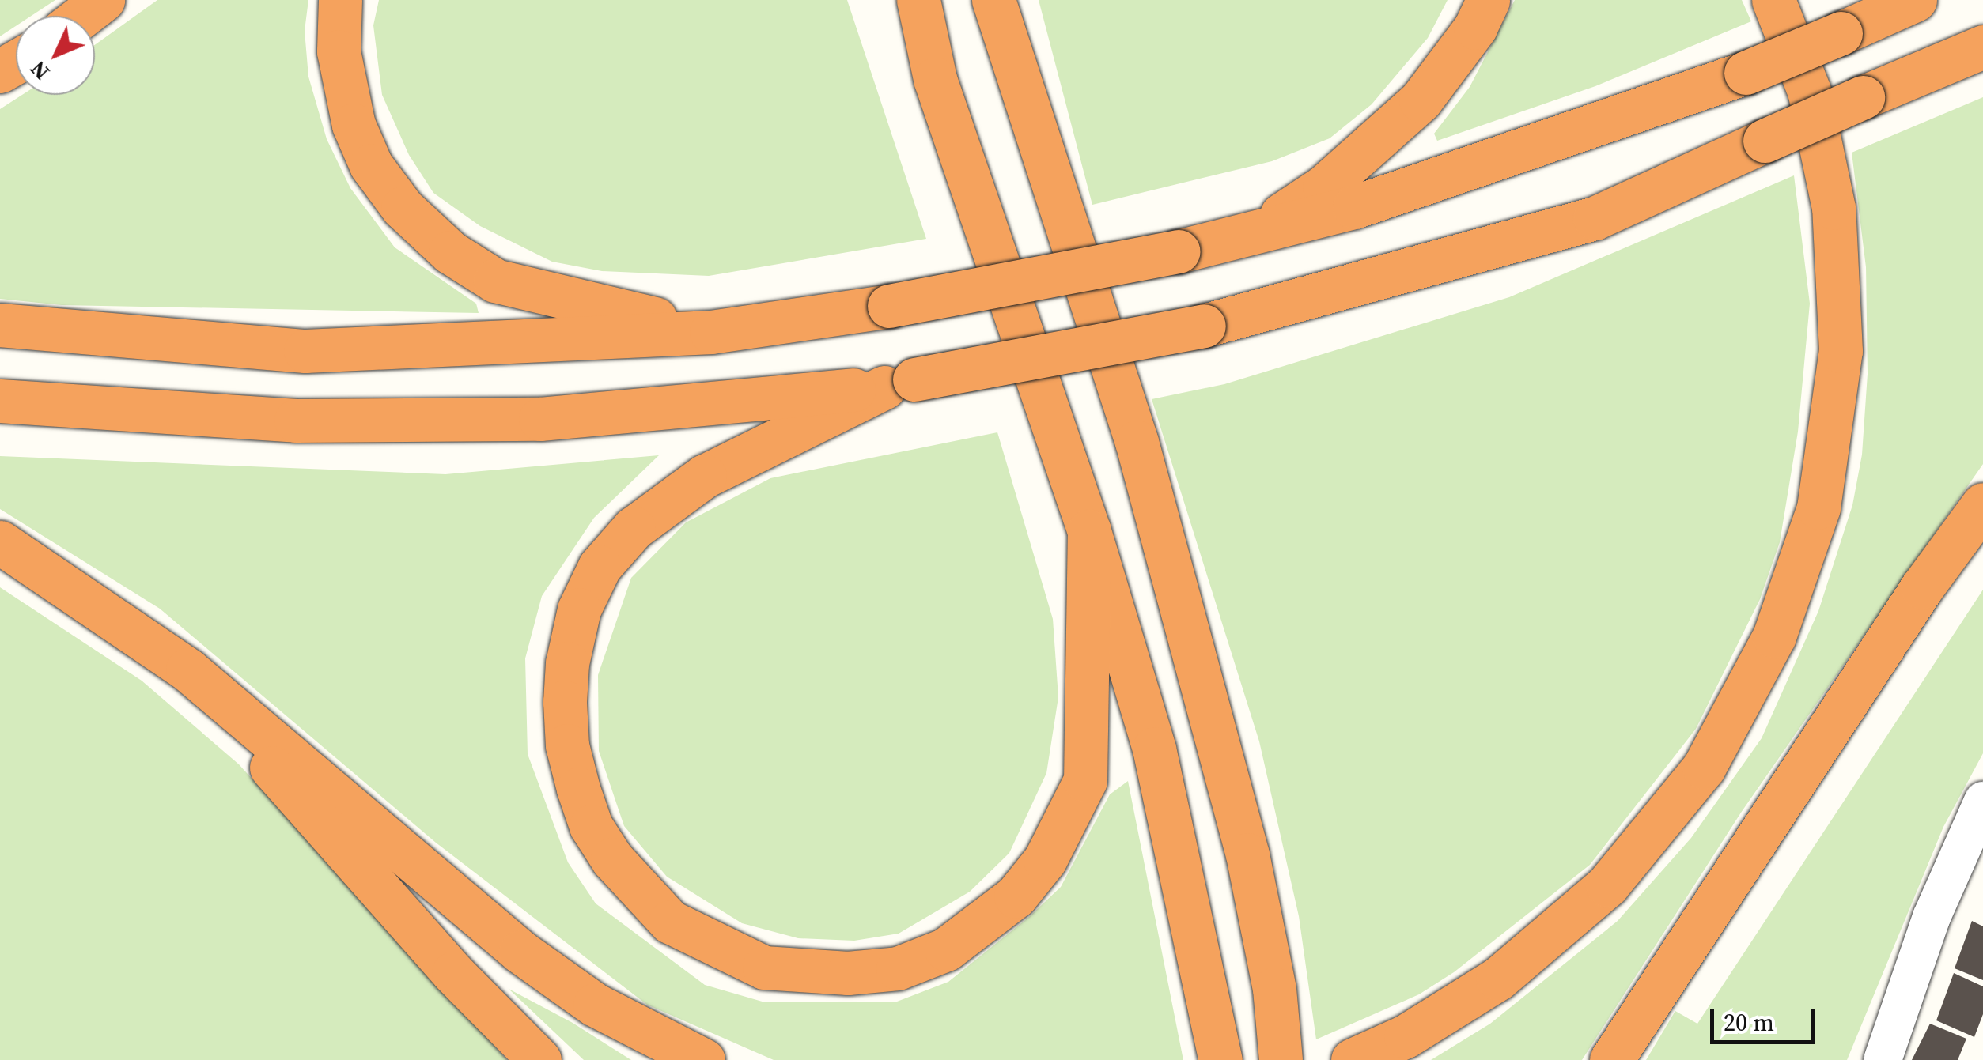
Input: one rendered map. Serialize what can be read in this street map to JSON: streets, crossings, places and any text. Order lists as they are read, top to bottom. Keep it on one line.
{"scale_bar":"20 m","north":"bottom left"}
